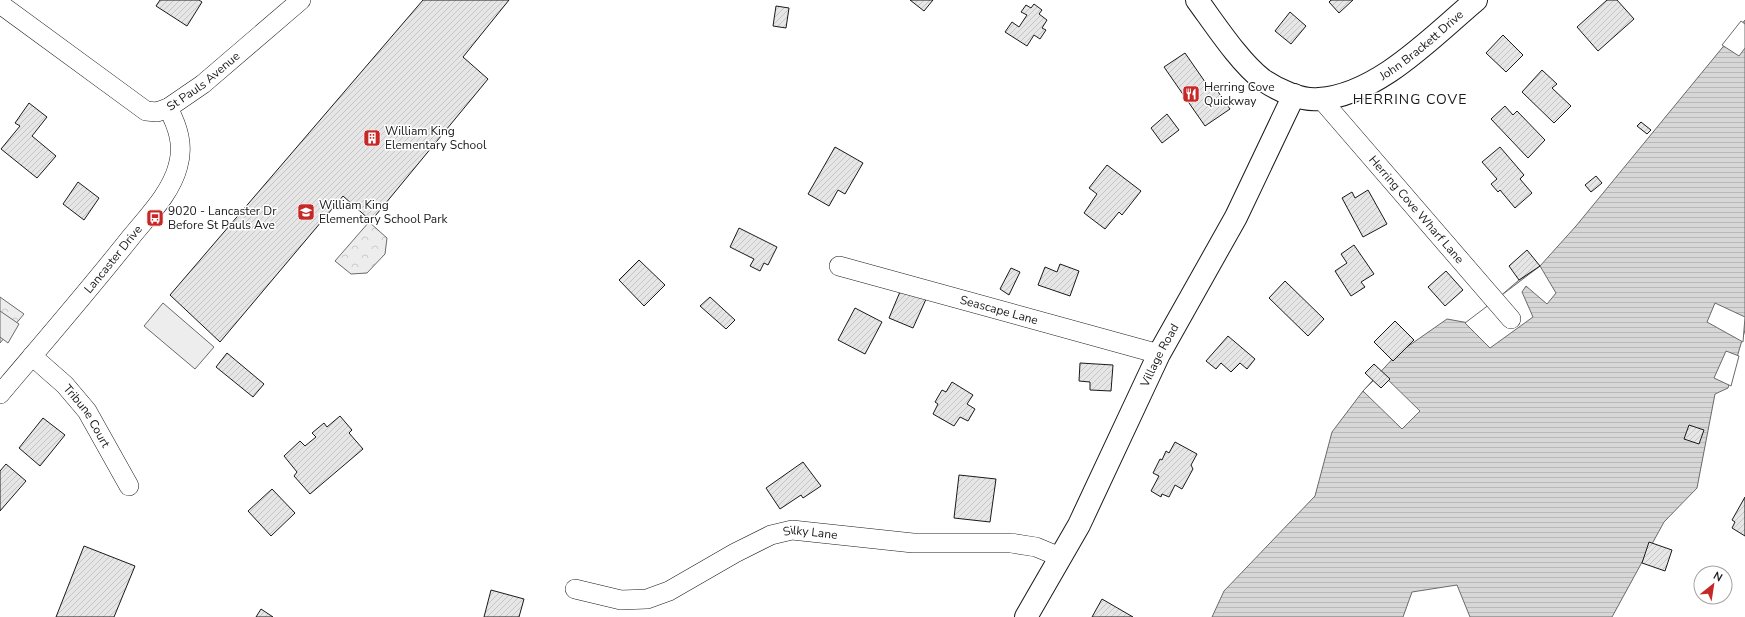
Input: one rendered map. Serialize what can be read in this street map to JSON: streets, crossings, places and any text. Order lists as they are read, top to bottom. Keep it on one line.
{"streets":{"street":["John Brackett Drive","St Pauls Avenue","Herring Cove Wharf Lane","Lancaster Drive","Seascape Lane","Village Road","Tribune Court","Silky Lane"]},"crossings":[["John Brackett Drive","Herring Cove Wharf Lane"],["John Brackett Drive","Village Road"],["St Pauls Avenue","Lancaster Drive"],["Lancaster Drive","Tribune Court"],["Seascape Lane","Village Road"],["Village Road","Silky Lane"]],"districts":["HERRING COVE"],"places":{"restaurant":["Herring Cove Quickway"],"building":["William King Elementary School"],"school or university":["William King Elementary School Park"],"bus stop":["9020 - Lancaster Dr Before St Pauls Ave"]},"north":"top right"}
